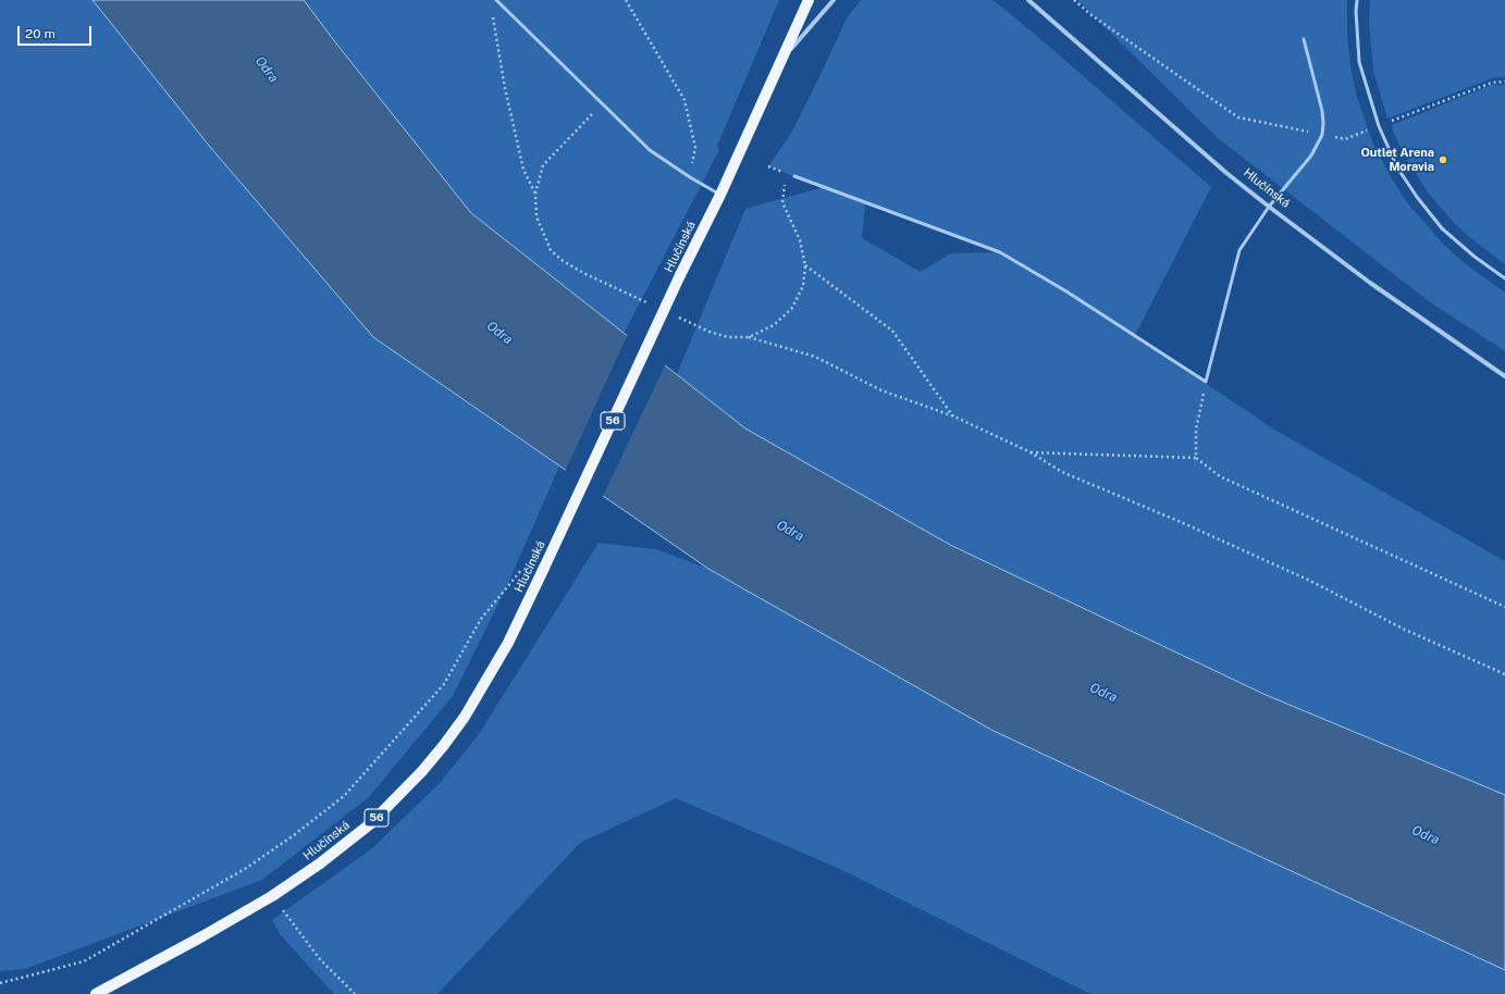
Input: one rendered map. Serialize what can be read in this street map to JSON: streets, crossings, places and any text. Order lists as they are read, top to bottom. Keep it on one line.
{"streets":{"main road":["Hlučínská","56"]},"water":["Odra"],"places":["Outlet Arena Moravia"],"scale_bar":"20 m"}
